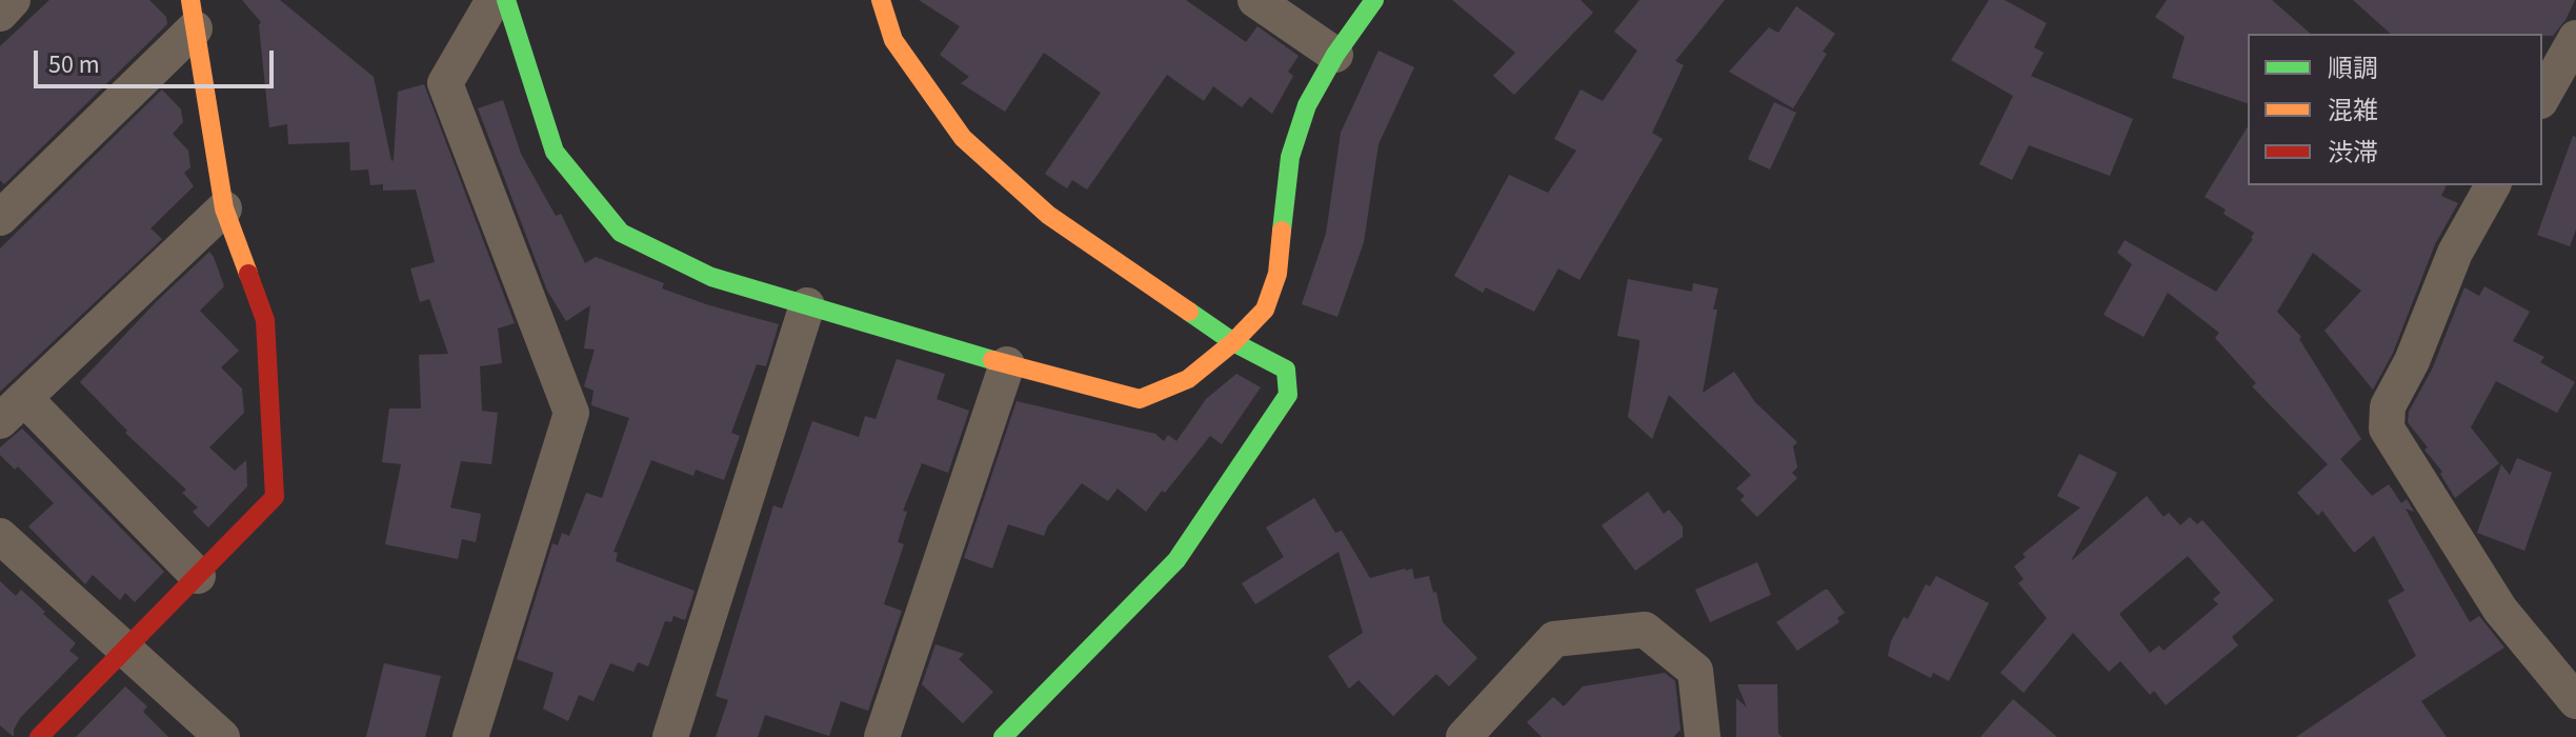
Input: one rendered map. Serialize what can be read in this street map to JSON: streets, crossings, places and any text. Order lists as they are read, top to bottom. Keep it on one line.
{"legend":["順調","混雑","渋滞"],"scale_bar":"50 m"}
